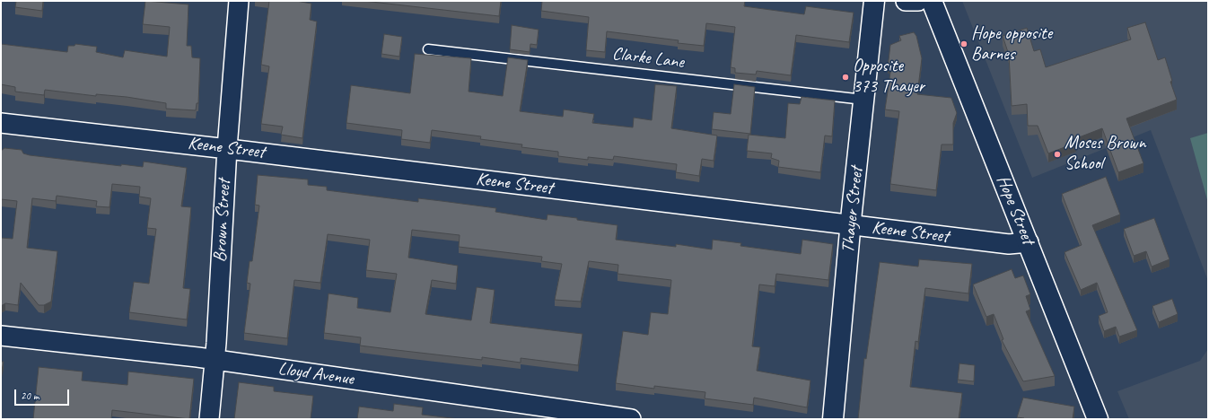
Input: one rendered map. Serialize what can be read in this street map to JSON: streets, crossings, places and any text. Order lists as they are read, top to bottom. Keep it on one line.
{"streets":{"street":["Keene Street","Thayer Street","Hope Street","Brown Street","Lloyd Avenue"],"lane":["Clarke Lane"]},"crossings":[["Clarke Lane","Thayer Street"],["Keene Street","Thayer Street"],["Keene Street","Hope Street"],["Keene Street","Brown Street"],["Brown Street","Lloyd Avenue"]],"places":["Hope opposite Barnes","Opposite 373 Thayer","Moses Brown School"],"scale_bar":"20 m"}
